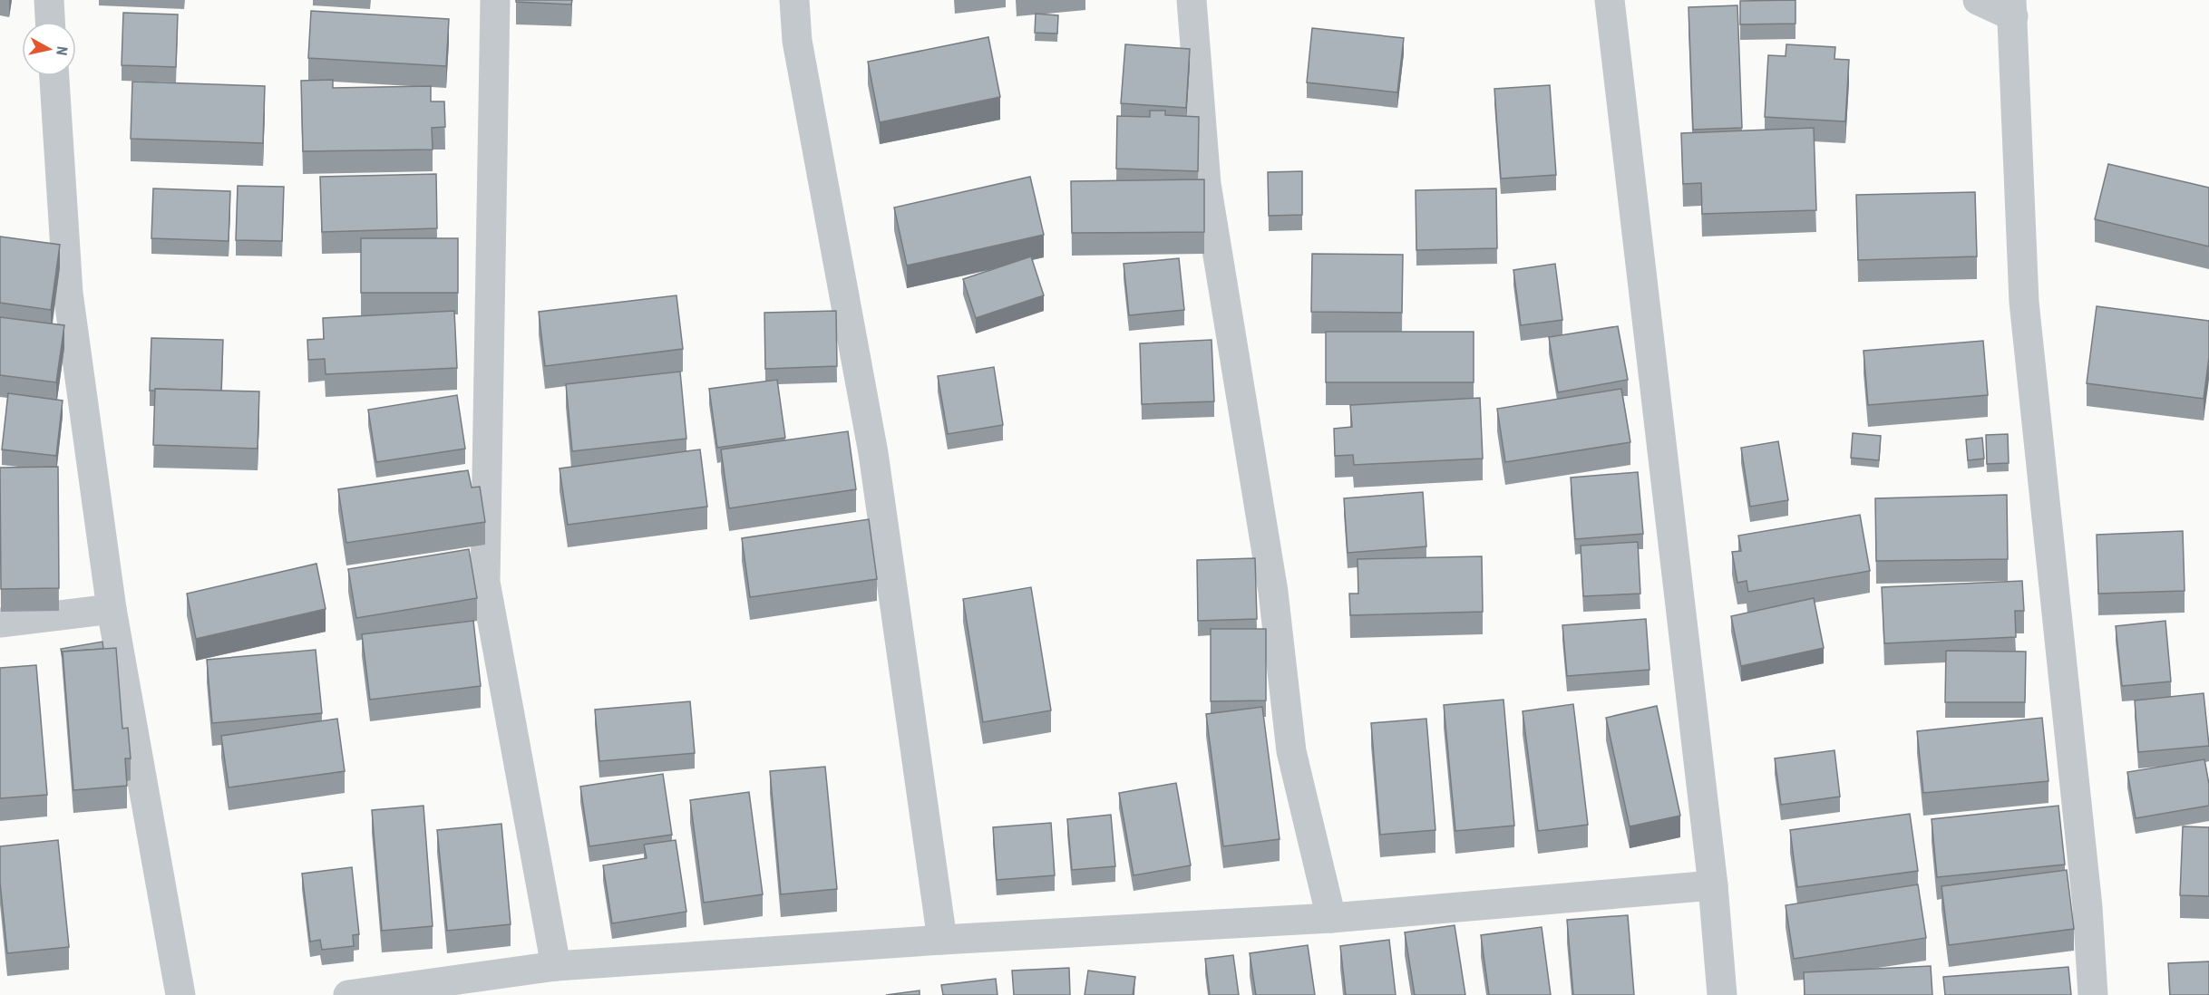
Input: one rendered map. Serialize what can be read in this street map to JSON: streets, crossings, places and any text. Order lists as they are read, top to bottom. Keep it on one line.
{"north":"right"}
